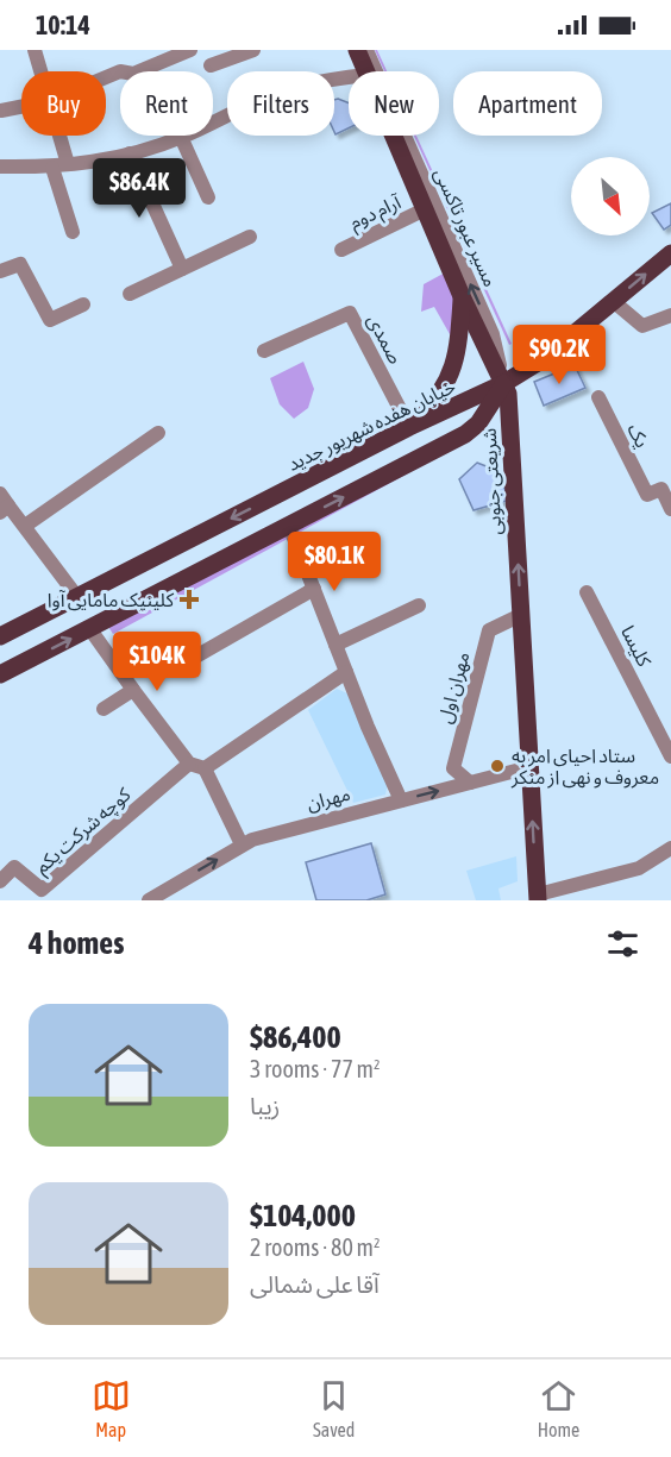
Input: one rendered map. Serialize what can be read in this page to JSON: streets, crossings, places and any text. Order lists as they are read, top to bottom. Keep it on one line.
{"streets":{"main road":["خیابان هفده شهریور جدید","شریعتی جنوبی"],"street":["آرام دوم","مسیر عبور تاکسی","صمدی","یک","کلیسا","مهران اول","مهران","کوچه شرکت یکم"]},"crossings":[["آرام دوم","شریعتی جنوبی"],["مسیر عبور تاکسی","خیابان هفده شهریور جدید"],["مسیر عبور تاکسی","شریعتی جنوبی"],["صمدی","خیابان هفده شهریور جدید"],["خیابان هفده شهریور جدید","شریعتی جنوبی"],["شریعتی جنوبی","مهران اول"],["شریعتی جنوبی","مهران"],["مهران اول","مهران"]],"one_way":["مسیر عبور تاکسی","شریعتی جنوبی","مهران"],"places":{"health":["کلینیک مامایی آوا"],"other":["ستاد احیای امر به معروف و نهی از منکر"]},"north":"bottom right","page":{"status":"10:14","chip":["Buy","Rent","Filters","New","Apartment"],"price":["$86.4K","$90.2K","$80.1K","$104K"],"heading":"4 homes","list":[{"name":"$86,400","note":"3 rooms · 77 m² · زیبا"},{"name":"$104,000","note":"2 rooms · 80 m² · آقا علی شمالی"}],"tabs":["Map","Saved","Home"]}}
